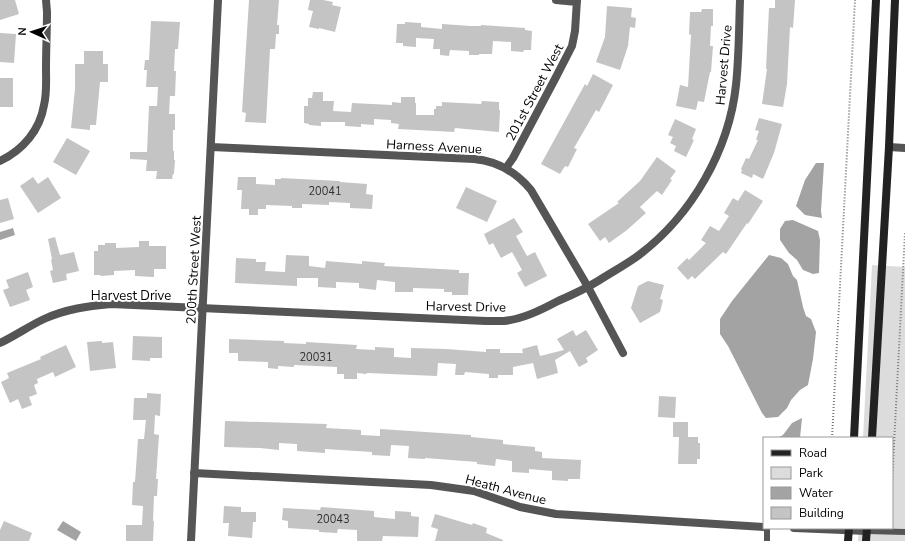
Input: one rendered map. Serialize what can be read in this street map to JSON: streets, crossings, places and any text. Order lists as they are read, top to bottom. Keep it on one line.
{"streets":{"street":["Harvest Drive","201st Street West","Harness Avenue","200th Street West","Heath Avenue"]},"crossings":[["Harvest Drive","Harness Avenue"],["Harvest Drive","200th Street West"],["201st Street West","Harness Avenue"],["Harness Avenue","200th Street West"],["200th Street West","Heath Avenue"]],"house_numbers":["20041","20031","20043"],"legend":["Road","Park","Water","Building"],"north":"left"}
